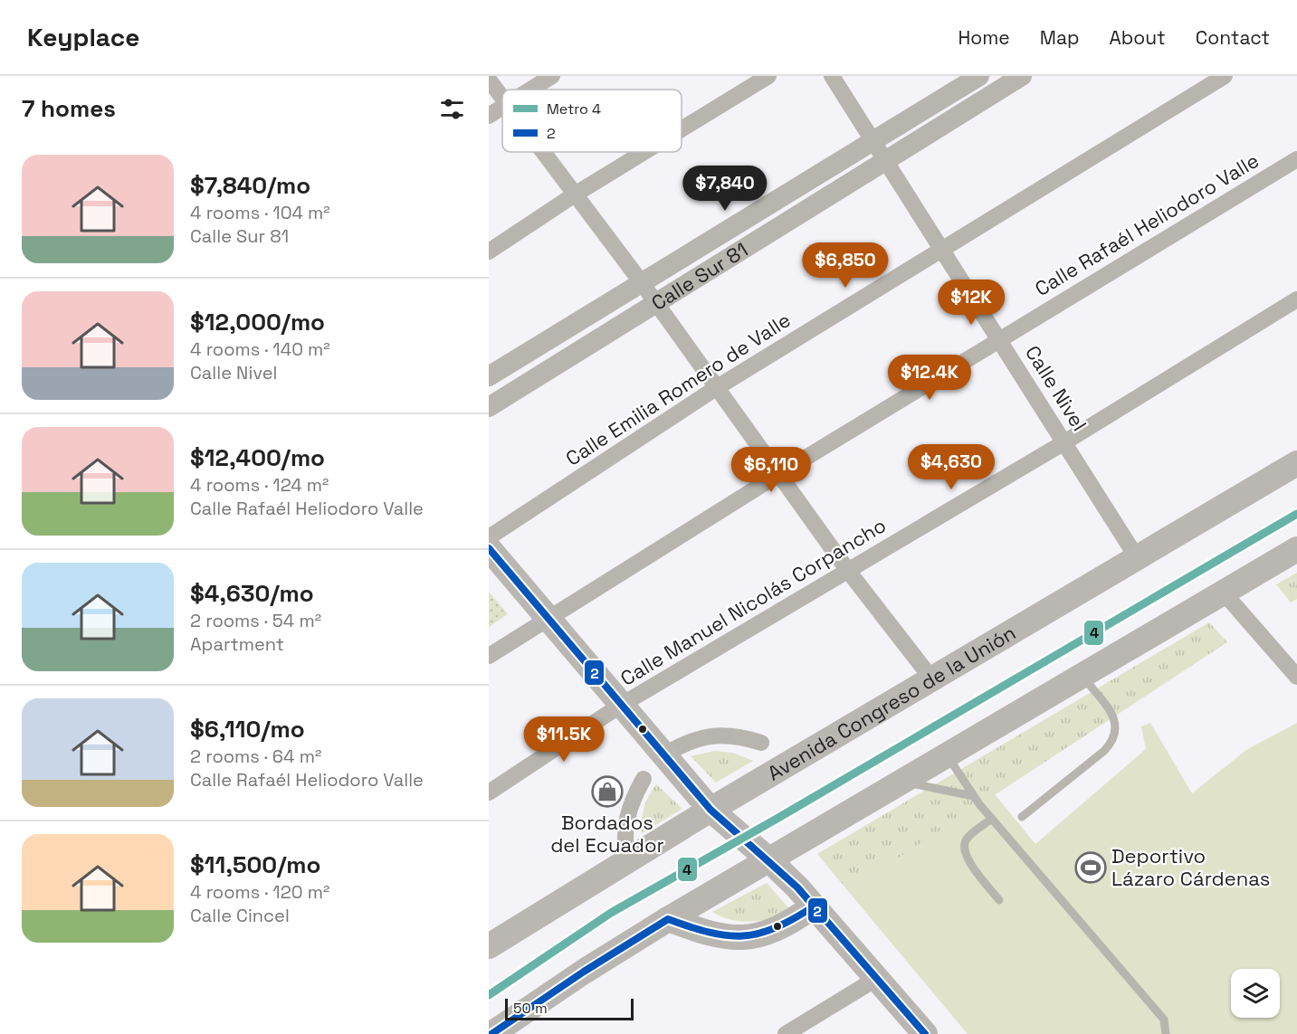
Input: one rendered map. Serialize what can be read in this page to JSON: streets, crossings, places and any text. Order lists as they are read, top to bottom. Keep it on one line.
{"streets":{"main road":["Avenida Congreso de la Unión"],"street":["Calle Rafaél Heliodoro Valle","Calle Sur 81","Calle Nivel","Calle Emilia Romero de Valle","Calle Manuel Nicolás Corpancho"]},"crossings":[["Calle Rafaél Heliodoro Valle","Calle Nivel"],["Calle Sur 81","Calle Nivel"],["Calle Nivel","Calle Emilia Romero de Valle"],["Calle Nivel","Calle Manuel Nicolás Corpancho"],["Calle Nivel","Avenida Congreso de la Unión"]],"places":{"shop":["Bordados del Ecuador"],"sports":["Deportivo Lázaro Cárdenas"]},"lines":["metro line 4","transit line 2"],"legend":["Metro 4","2"],"scale_bar":"50 m","page":{"header":"Keyplace","nav":["Home","Map","About","Contact"],"heading":"7 homes","list":[{"name":"$7,840/mo","note":"4 rooms · 104 m² · Calle Sur 81"},{"name":"$12,000/mo","note":"4 rooms · 140 m² · Calle Nivel"},{"name":"$12,400/mo","note":"4 rooms · 124 m² · Calle Rafaél Heliodoro Valle"},{"name":"$4,630/mo","note":"2 rooms · 54 m² · Apartment"},{"name":"$6,110/mo","note":"2 rooms · 64 m² · Calle Rafaél Heliodoro Valle"},{"name":"$11,500/mo","note":"4 rooms · 120 m² · Calle Cincel"}],"price":["$7,840","$6,850","$12K","$12.4K","$4,630","$6,110","$11.5K"],"scale":"50 m"}}
